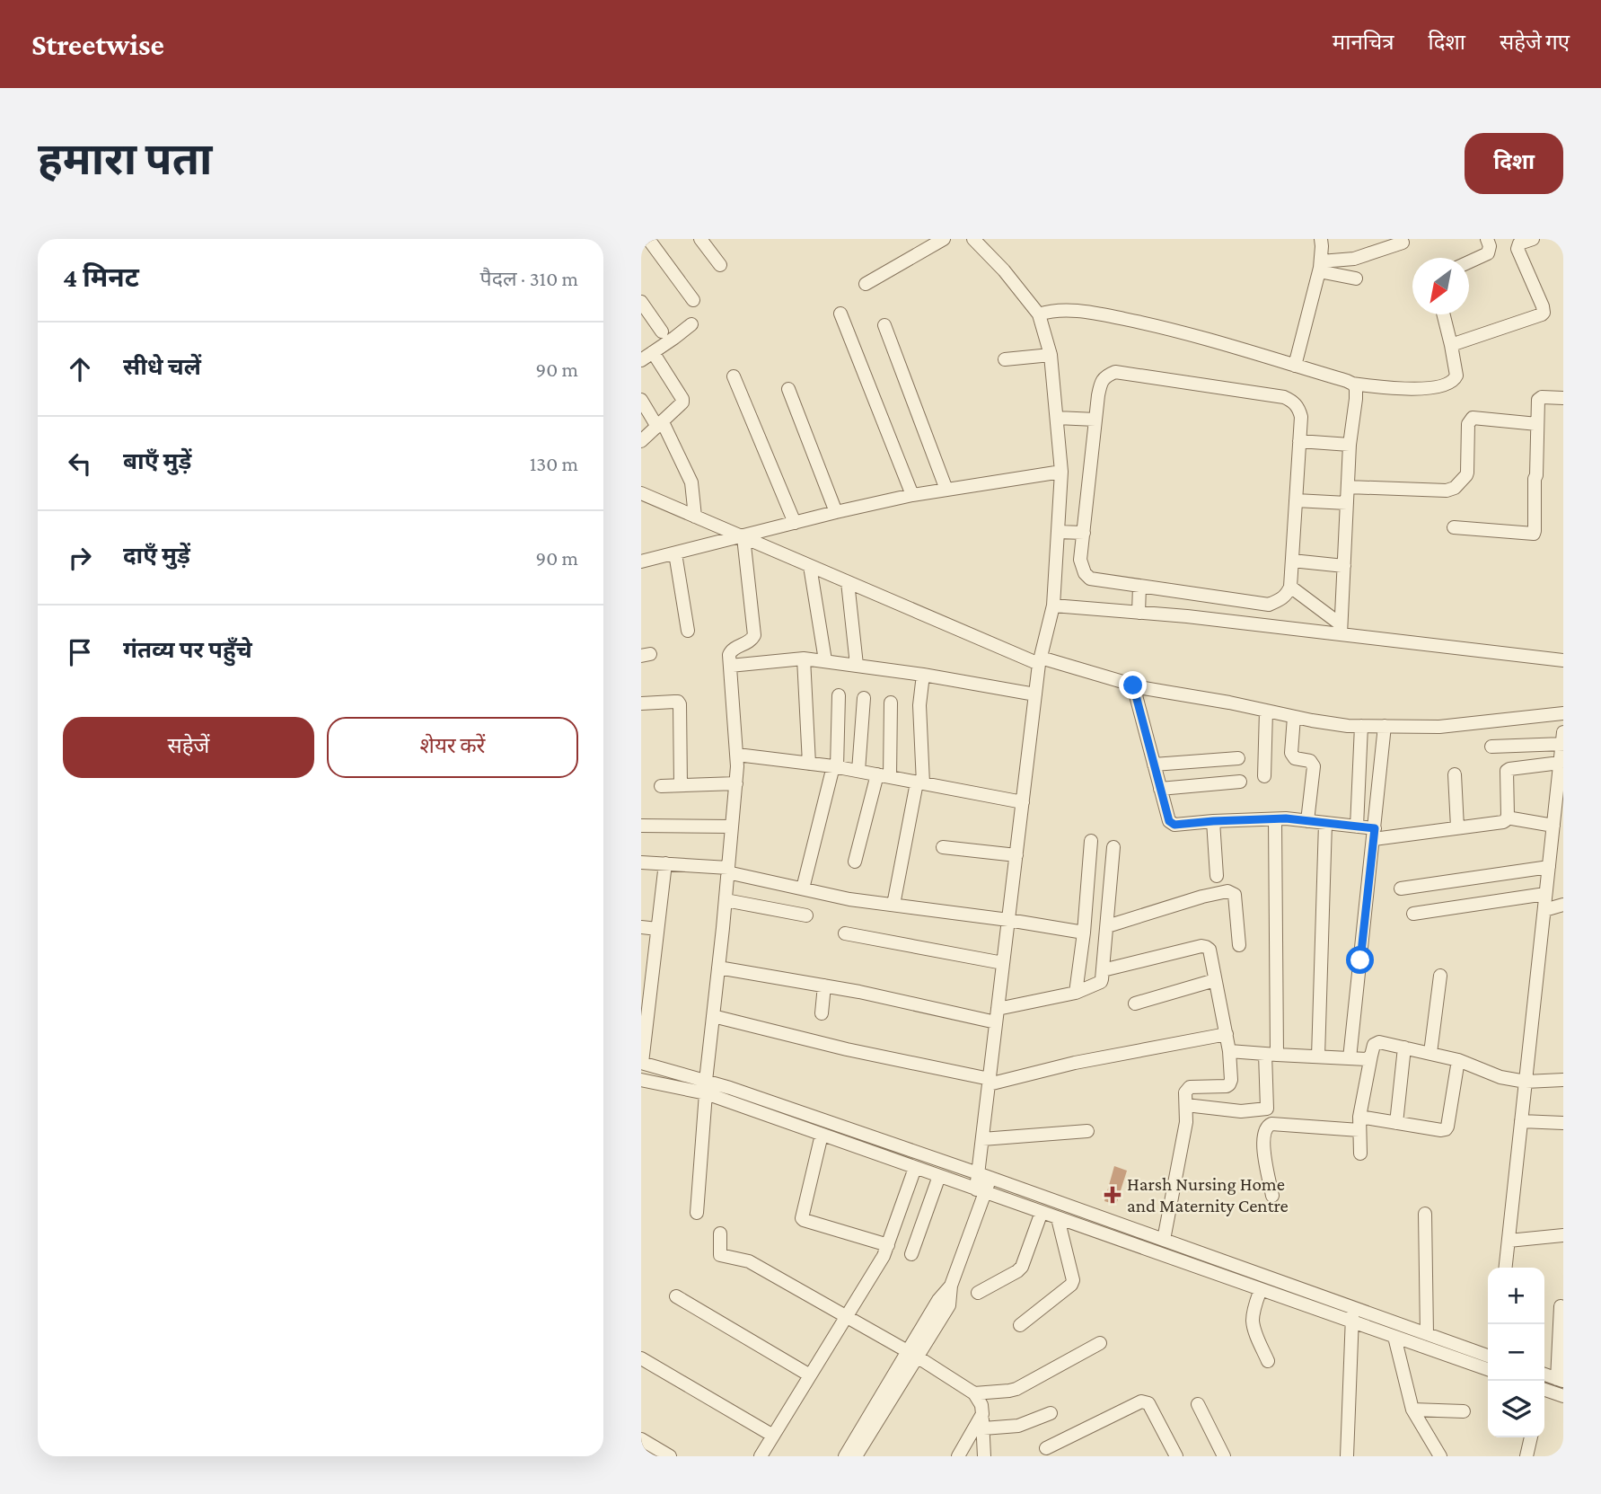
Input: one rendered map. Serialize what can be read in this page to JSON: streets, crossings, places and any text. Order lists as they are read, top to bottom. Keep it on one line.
{"places":{"health":["Harsh Nursing Home and Maternity Centre"]},"north":"bottom left","page":{"header":"Streetwise","nav":["मानचित्र","दिशा","सहेजे गए"],"buttons":["दिशा",["सहेजें","शेयर करें"]],"title":"हमारा पता","heading":["4 मिनट","पैदल · 310 m"],"list":[["सीधे चलें","90 m"],["बाएँ मुड़ें","130 m"],["दाएँ मुड़ें","90 m"],"गंतव्य पर पहुँचे"],"map_buttons":["+","−"]}}
